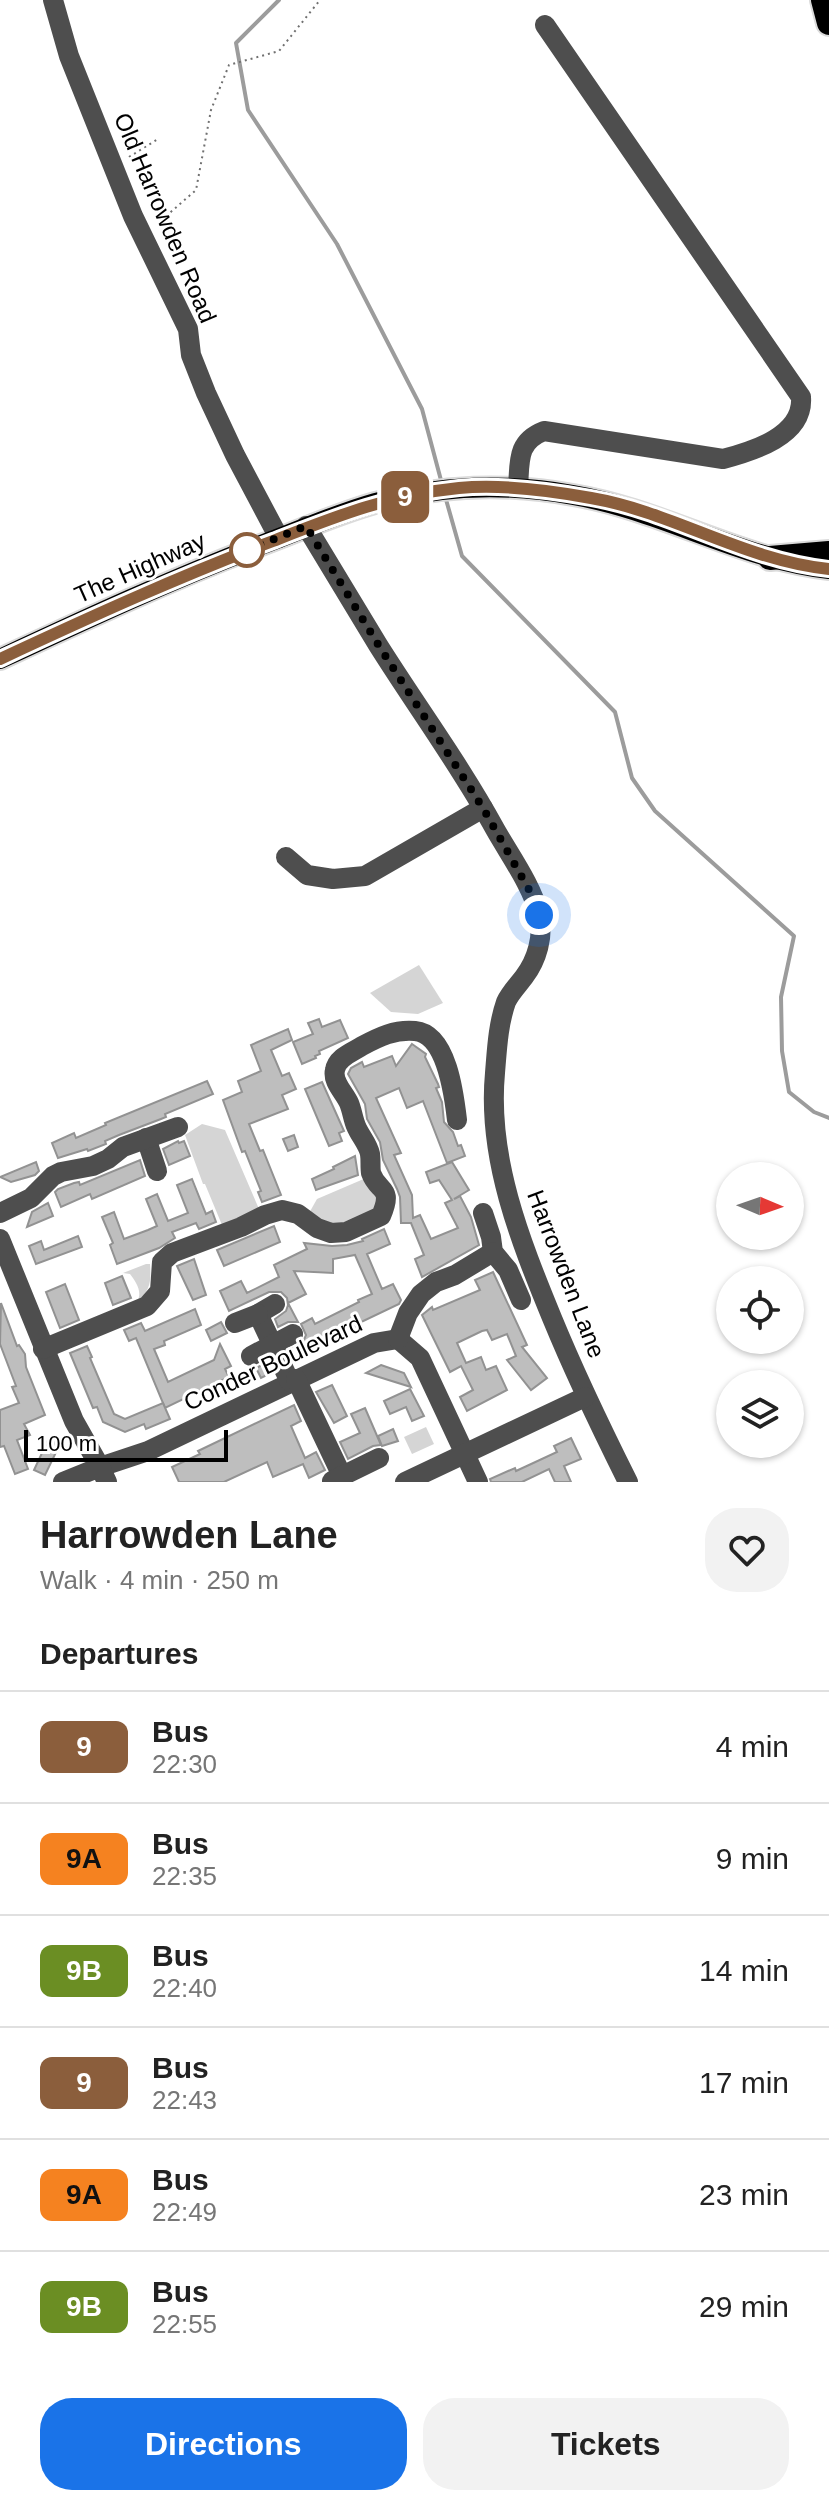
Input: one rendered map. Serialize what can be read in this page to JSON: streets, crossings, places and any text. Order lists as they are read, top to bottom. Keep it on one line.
{"streets":{"main road":["The Highway"],"street":["Old Harrowden Road","Harrowden Lane","Conder Boulevard"]},"crossings":[["Old Harrowden Road","The Highway"],["The Highway","Harrowden Lane"]],"lines":["bus line 9"],"scale_bar":"100 m","north":"right","page":{"on_map":"9","scale":"100 m","heading":[["Harrowden Lane","Walk · 4 min · 250 m"],"Departures"],"list":[{"mark":"9","name":"Bus","note":"22:30","value":"4 min"},{"mark":"9A","name":"Bus","note":"22:35","value":"9 min"},{"mark":"9B","name":"Bus","note":"22:40","value":"14 min"},{"mark":"9","name":"Bus","note":"22:43","value":"17 min"},{"mark":"9A","name":"Bus","note":"22:49","value":"23 min"},{"mark":"9B","name":"Bus","note":"22:55","value":"29 min"}],"buttons":["Directions","Tickets"]}}
